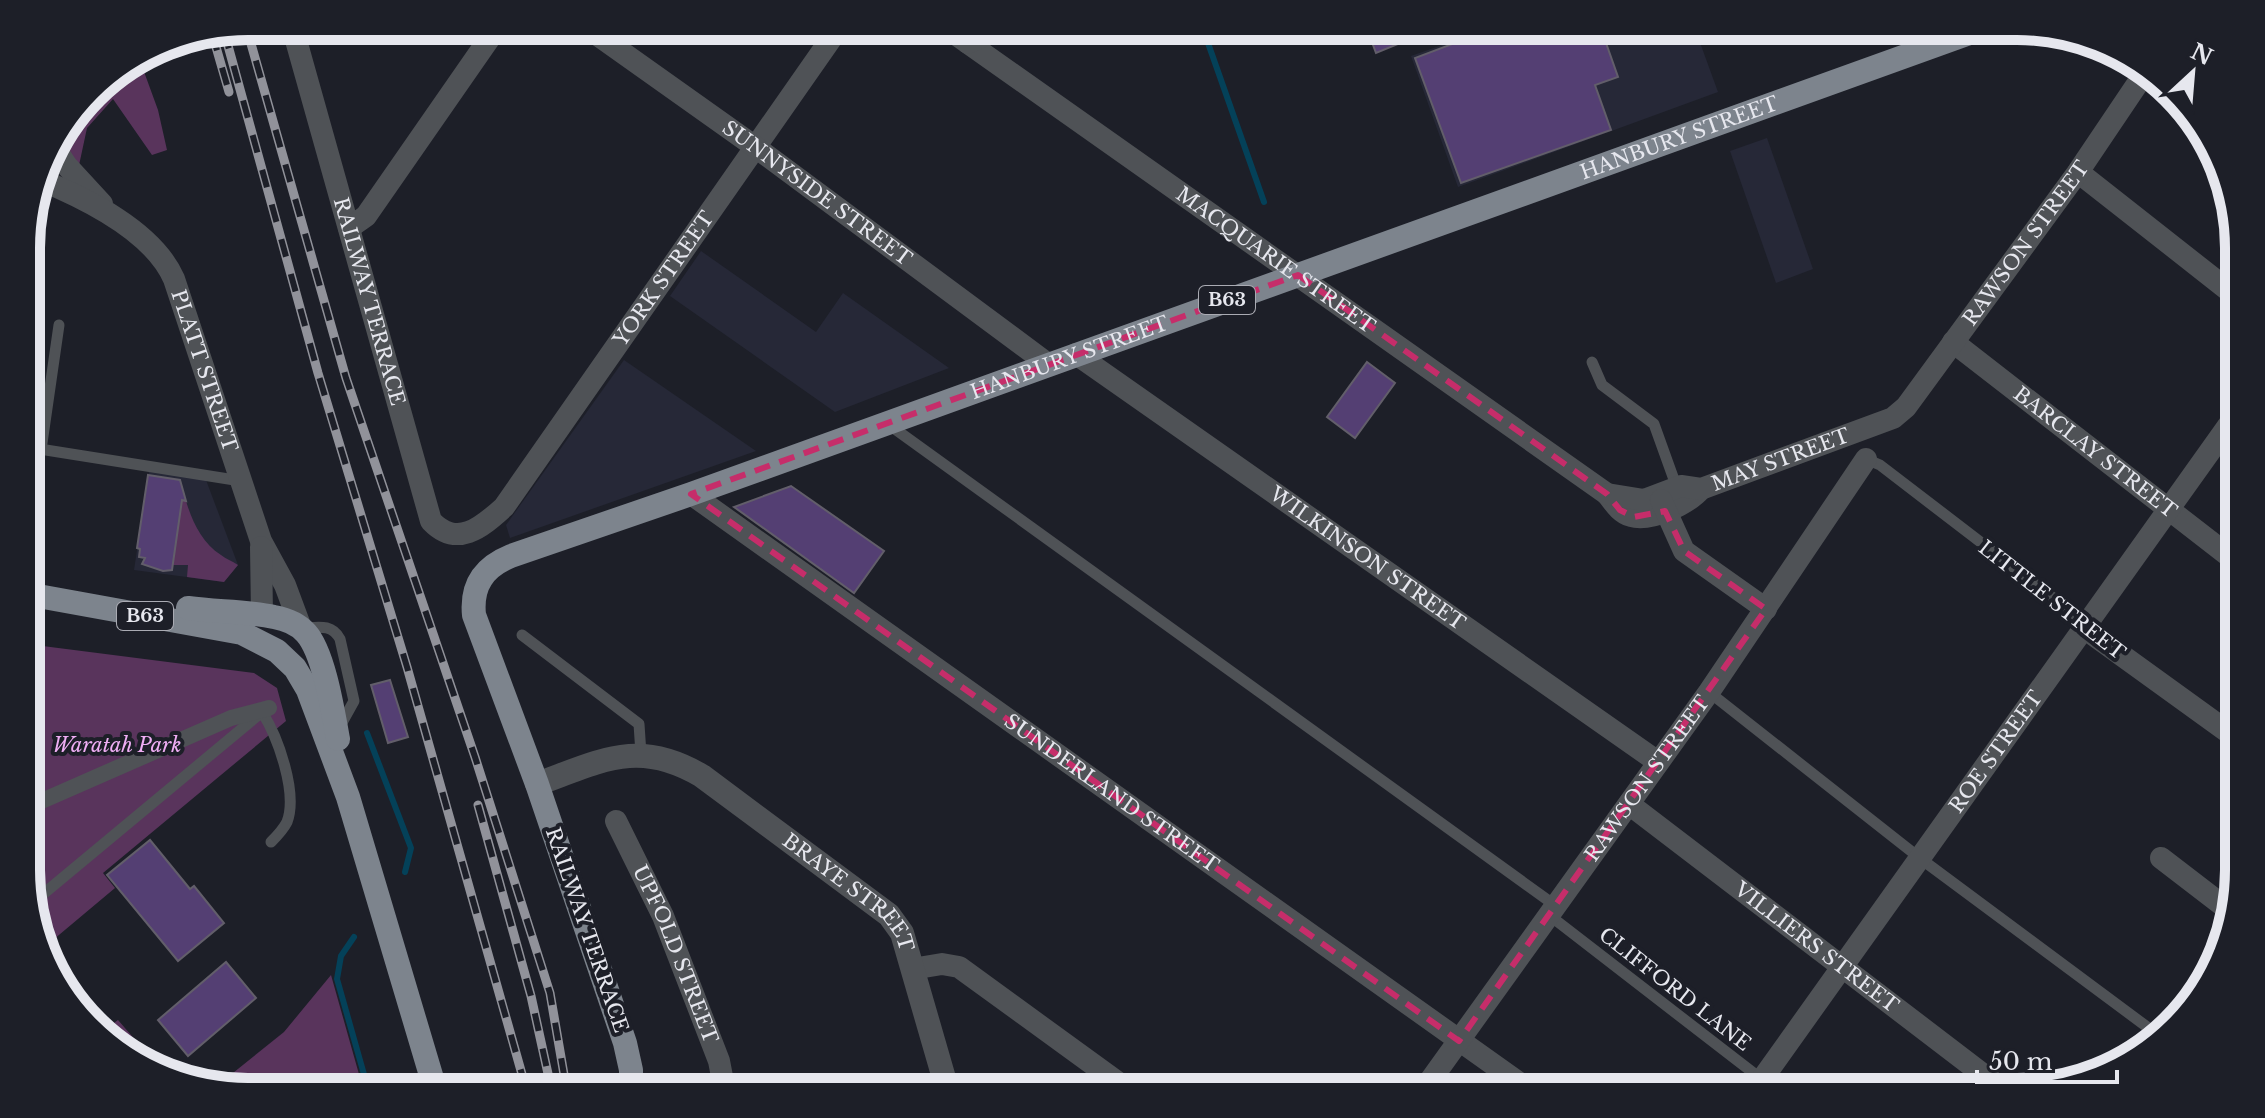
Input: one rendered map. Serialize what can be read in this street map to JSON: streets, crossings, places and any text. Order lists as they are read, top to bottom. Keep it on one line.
{"streets":{"main road":["HANBURY STREET","B63","RAILWAY TERRACE"],"street":["SUNNYSIDE STREET","RAWSON STREET","MACQUARIE STREET","YORK STREET","PLATT STREET","BARCLAY STREET","MAY STREET","WILKINSON STREET","LITTLE STREET","ROE STREET","SUNDERLAND STREET","BRAYE STREET","VILLIERS STREET","UPFOLD STREET"],"lane":["CLIFFORD LANE"]},"crossings":[["HANBURY STREET","SUNNYSIDE STREET"],["HANBURY STREET","MACQUARIE STREET"],["HANBURY STREET","RAILWAY TERRACE"],["HANBURY STREET","WILKINSON STREET"],["HANBURY STREET","SUNDERLAND STREET"],["HANBURY STREET","CLIFFORD LANE"],["SUNNYSIDE STREET","YORK STREET"],["RAWSON STREET","BARCLAY STREET"],["RAWSON STREET","MAY STREET"],["RAWSON STREET","WILKINSON STREET"],["RAWSON STREET","LITTLE STREET"],["RAWSON STREET","SUNDERLAND STREET"],["RAWSON STREET","VILLIERS STREET"],["RAWSON STREET","CLIFFORD LANE"],["MACQUARIE STREET","MAY STREET"],["YORK STREET","RAILWAY TERRACE"],["B63","PLATT STREET"],["RAILWAY TERRACE","BRAYE STREET"],["BARCLAY STREET","ROE STREET"],["LITTLE STREET","ROE STREET"],["ROE STREET","VILLIERS STREET"]],"parks":["Waratah Park"],"scale_bar":"50 m","north":"top right"}
